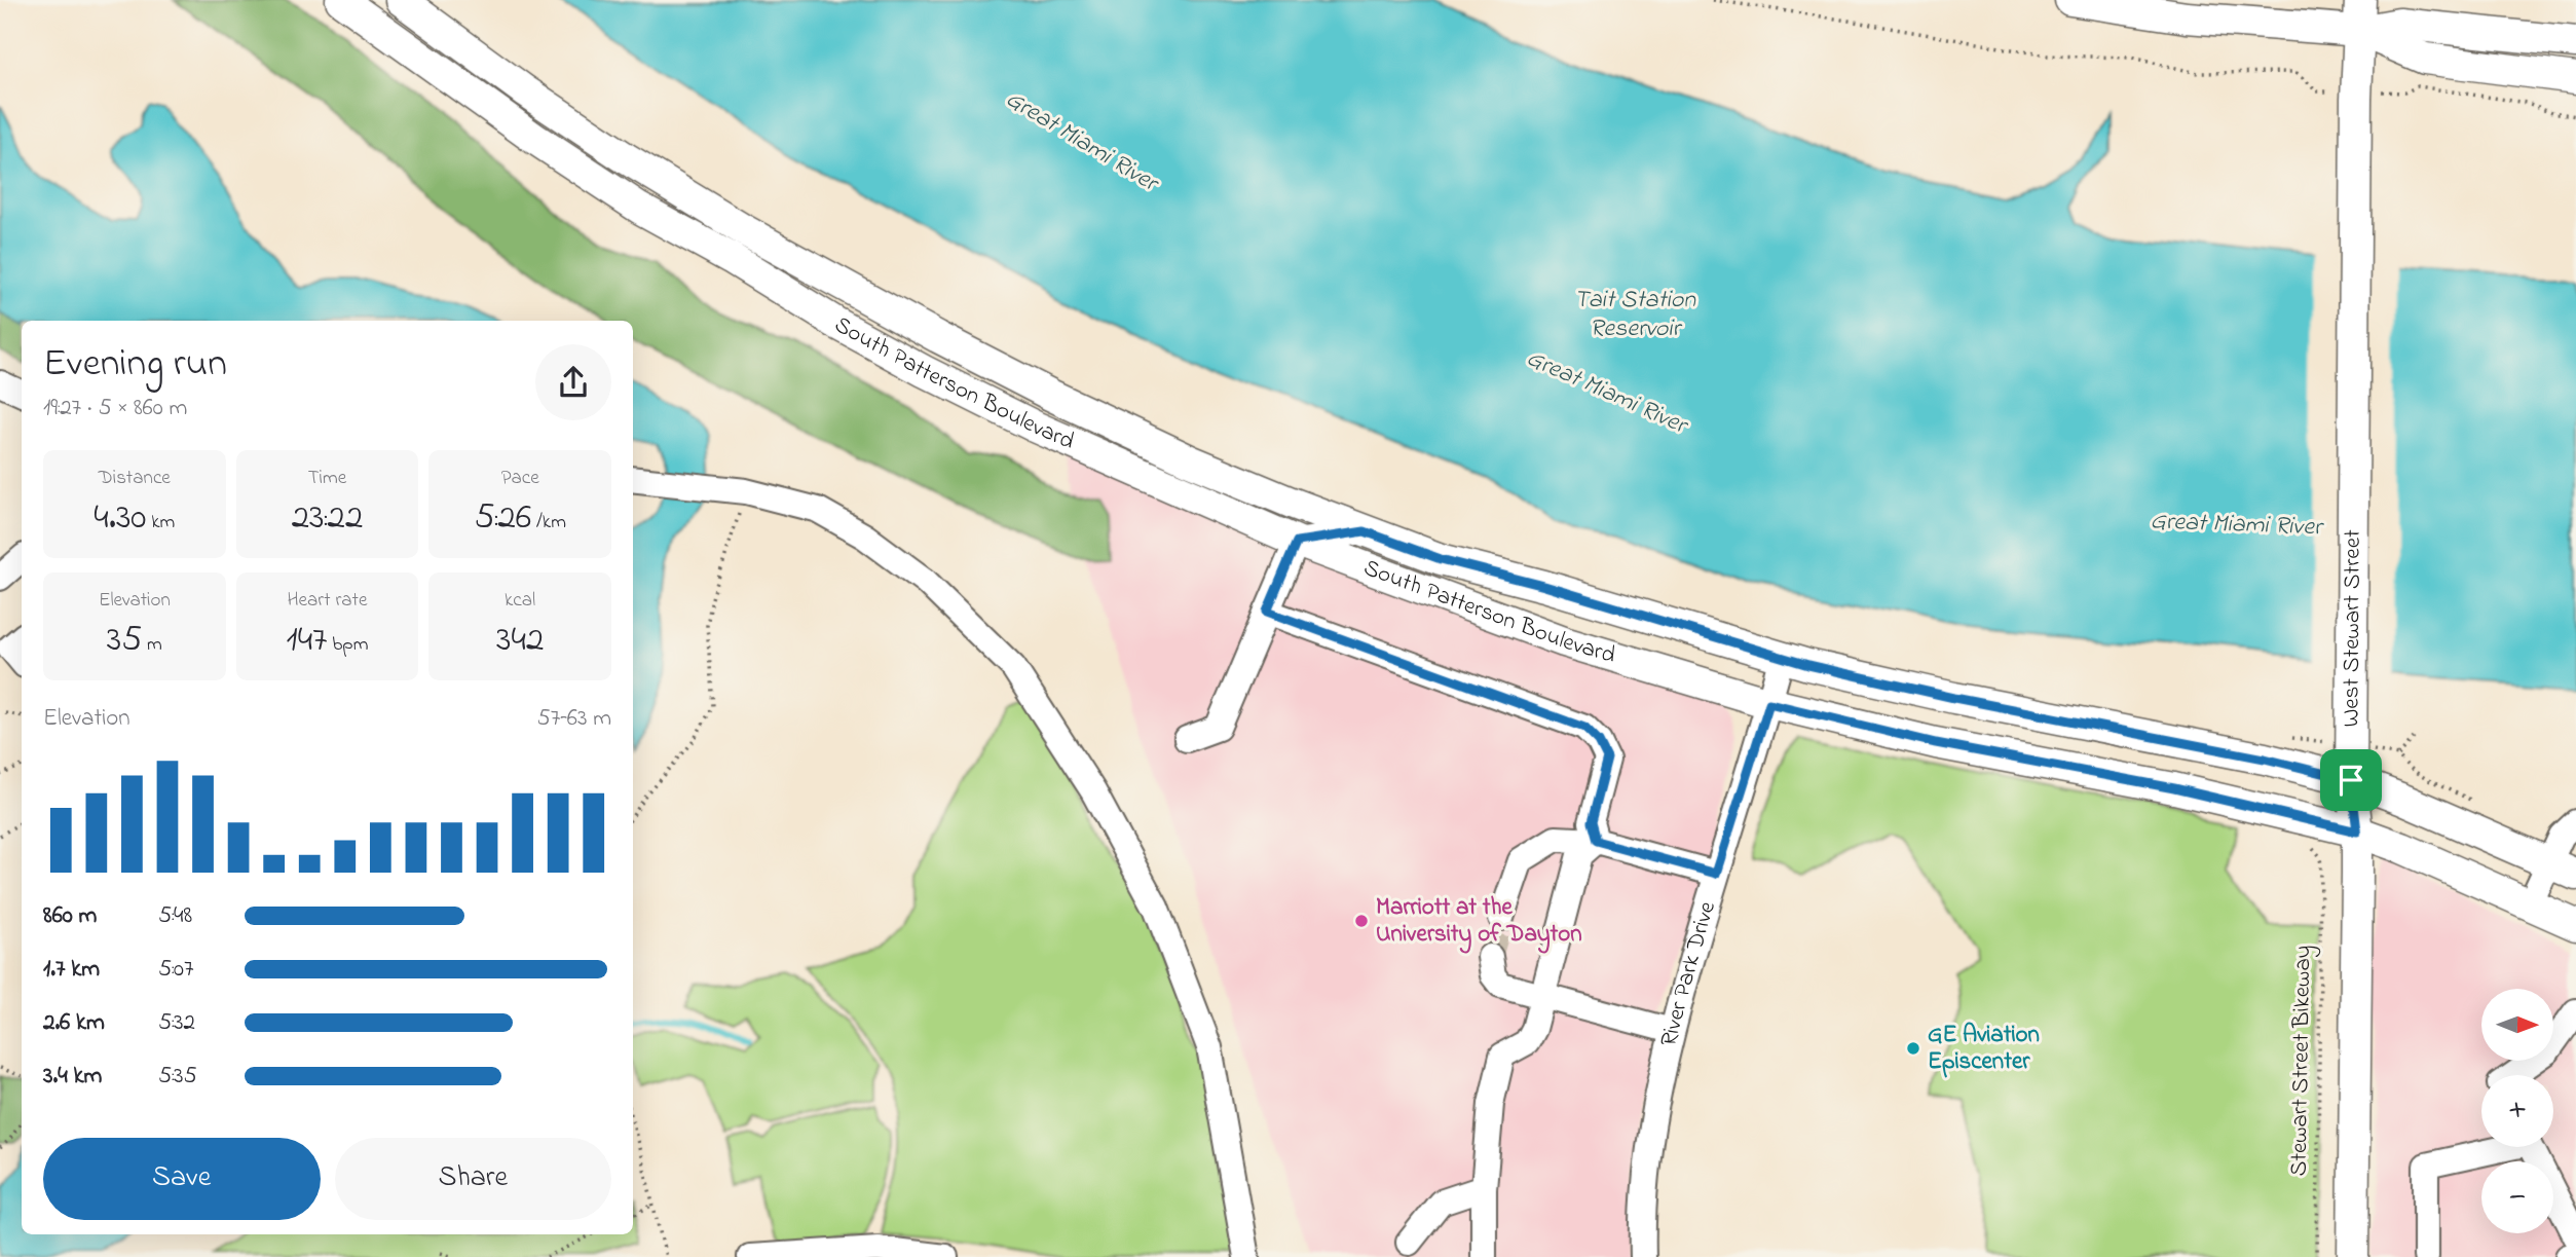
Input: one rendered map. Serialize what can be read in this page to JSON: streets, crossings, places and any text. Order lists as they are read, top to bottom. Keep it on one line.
{"streets":{"main road":["South Patterson Boulevard","West Stewart Street"],"street":["River Park Drive"],"path":["Stewart Street Bikeway"]},"crossings":[["South Patterson Boulevard","West Stewart Street"],["South Patterson Boulevard","River Park Drive"]],"water":["Great Miami River","Tait Station Reservoir"],"places":["Marriott at the University of Dayton","GE Aviation Episcenter"],"north":"right","page":{"heading":["Evening run","19:27 · 5 × 860 m"],"stats":[["Distance","4.30 km"],["Time","23:22"],["Pace","5:26 /km"],["Elevation","35 m"],["Heart rate","147 bpm"],["kcal","342"]],"chart":["Elevation","57–63 m"],"list":[{"name":"860 m","note":"5:48"},{"name":"1.7 km","note":"5:07"},{"name":"2.6 km","note":"5:32"},{"name":"3.4 km","note":"5:35"}],"map_buttons":["+","−"],"buttons":["Save","Share"]}}
